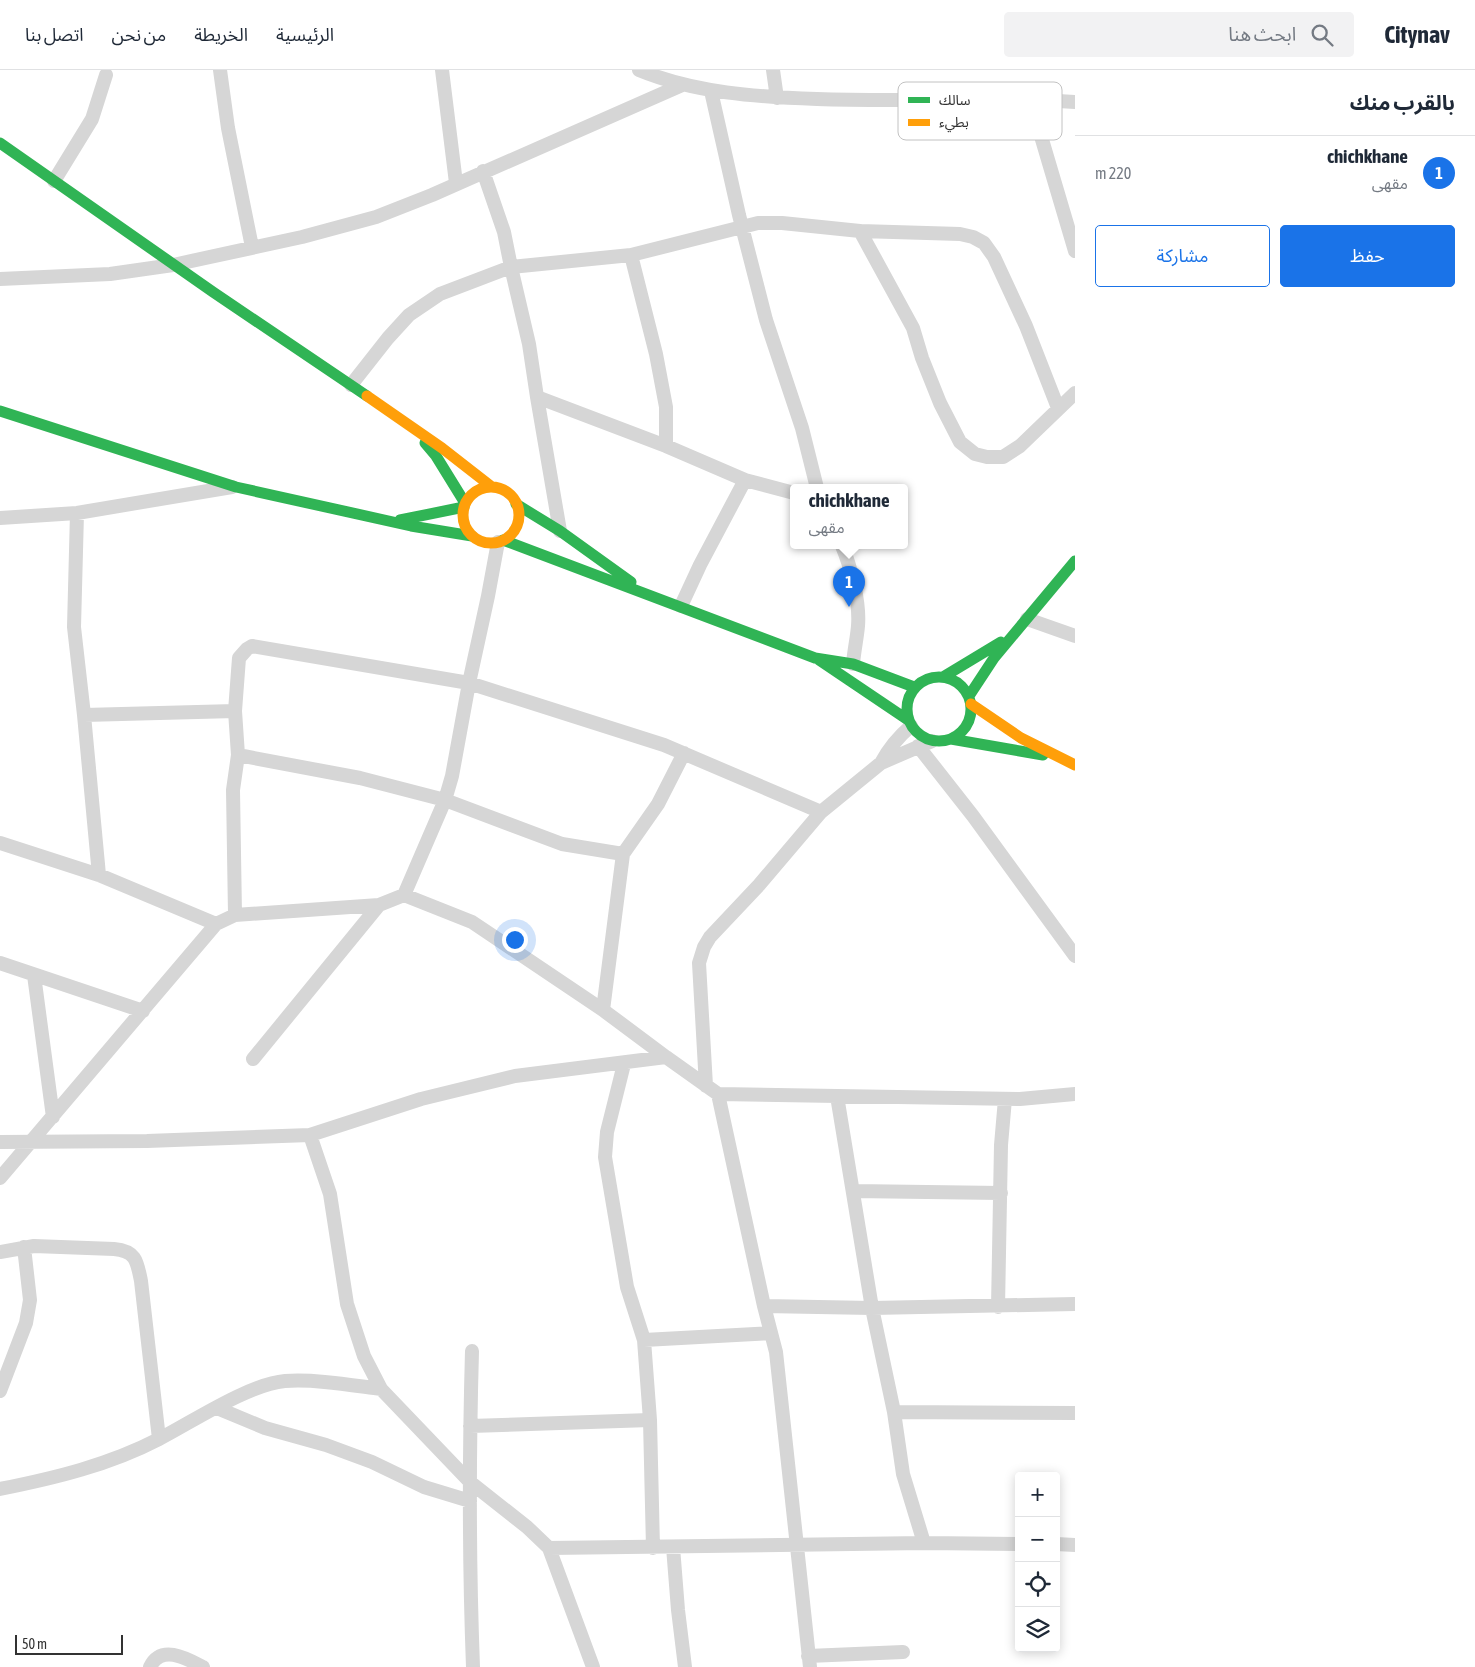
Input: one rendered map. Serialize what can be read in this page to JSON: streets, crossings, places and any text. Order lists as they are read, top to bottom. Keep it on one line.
{"legend":["سالك","بطيء"],"scale_bar":"50 m","page":{"header":"Citynav","search":"ابحث هنا","nav":["الرئيسية","الخريطة","من نحن","اتصل بنا"],"heading":"بالقرب منك","list":[{"mark":"1","name":"chichkhane","note":"مقهى","value":"220 m"}],"buttons":["حفظ","مشاركة"],"popup":["chichkhane","مقهى"],"pins":"1","map_buttons":["+","−"],"scale":"50 m"}}
